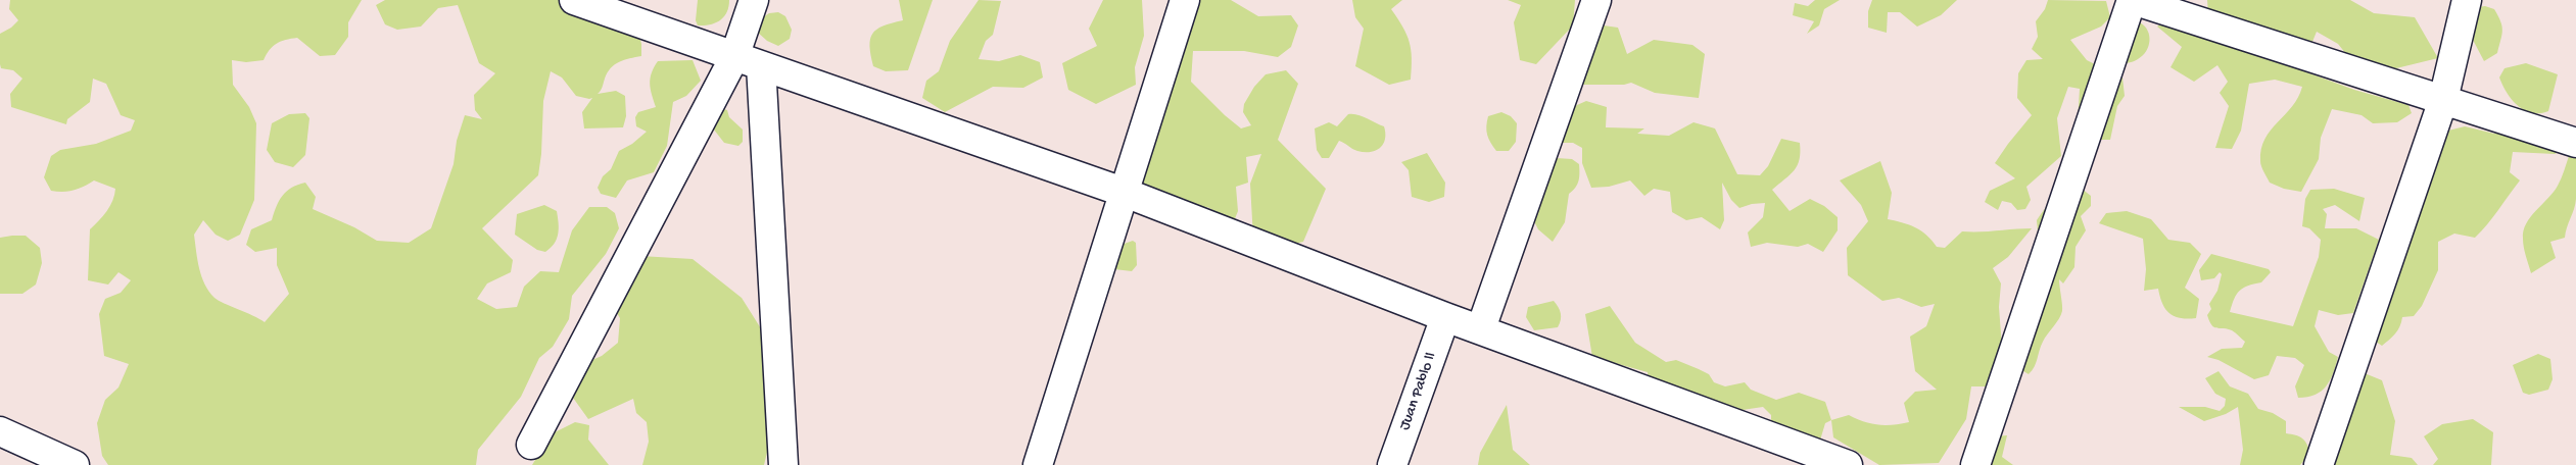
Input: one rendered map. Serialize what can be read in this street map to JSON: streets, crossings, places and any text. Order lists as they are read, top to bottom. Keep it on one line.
{"streets":{"street":["Juan Pablo ll"]}}
